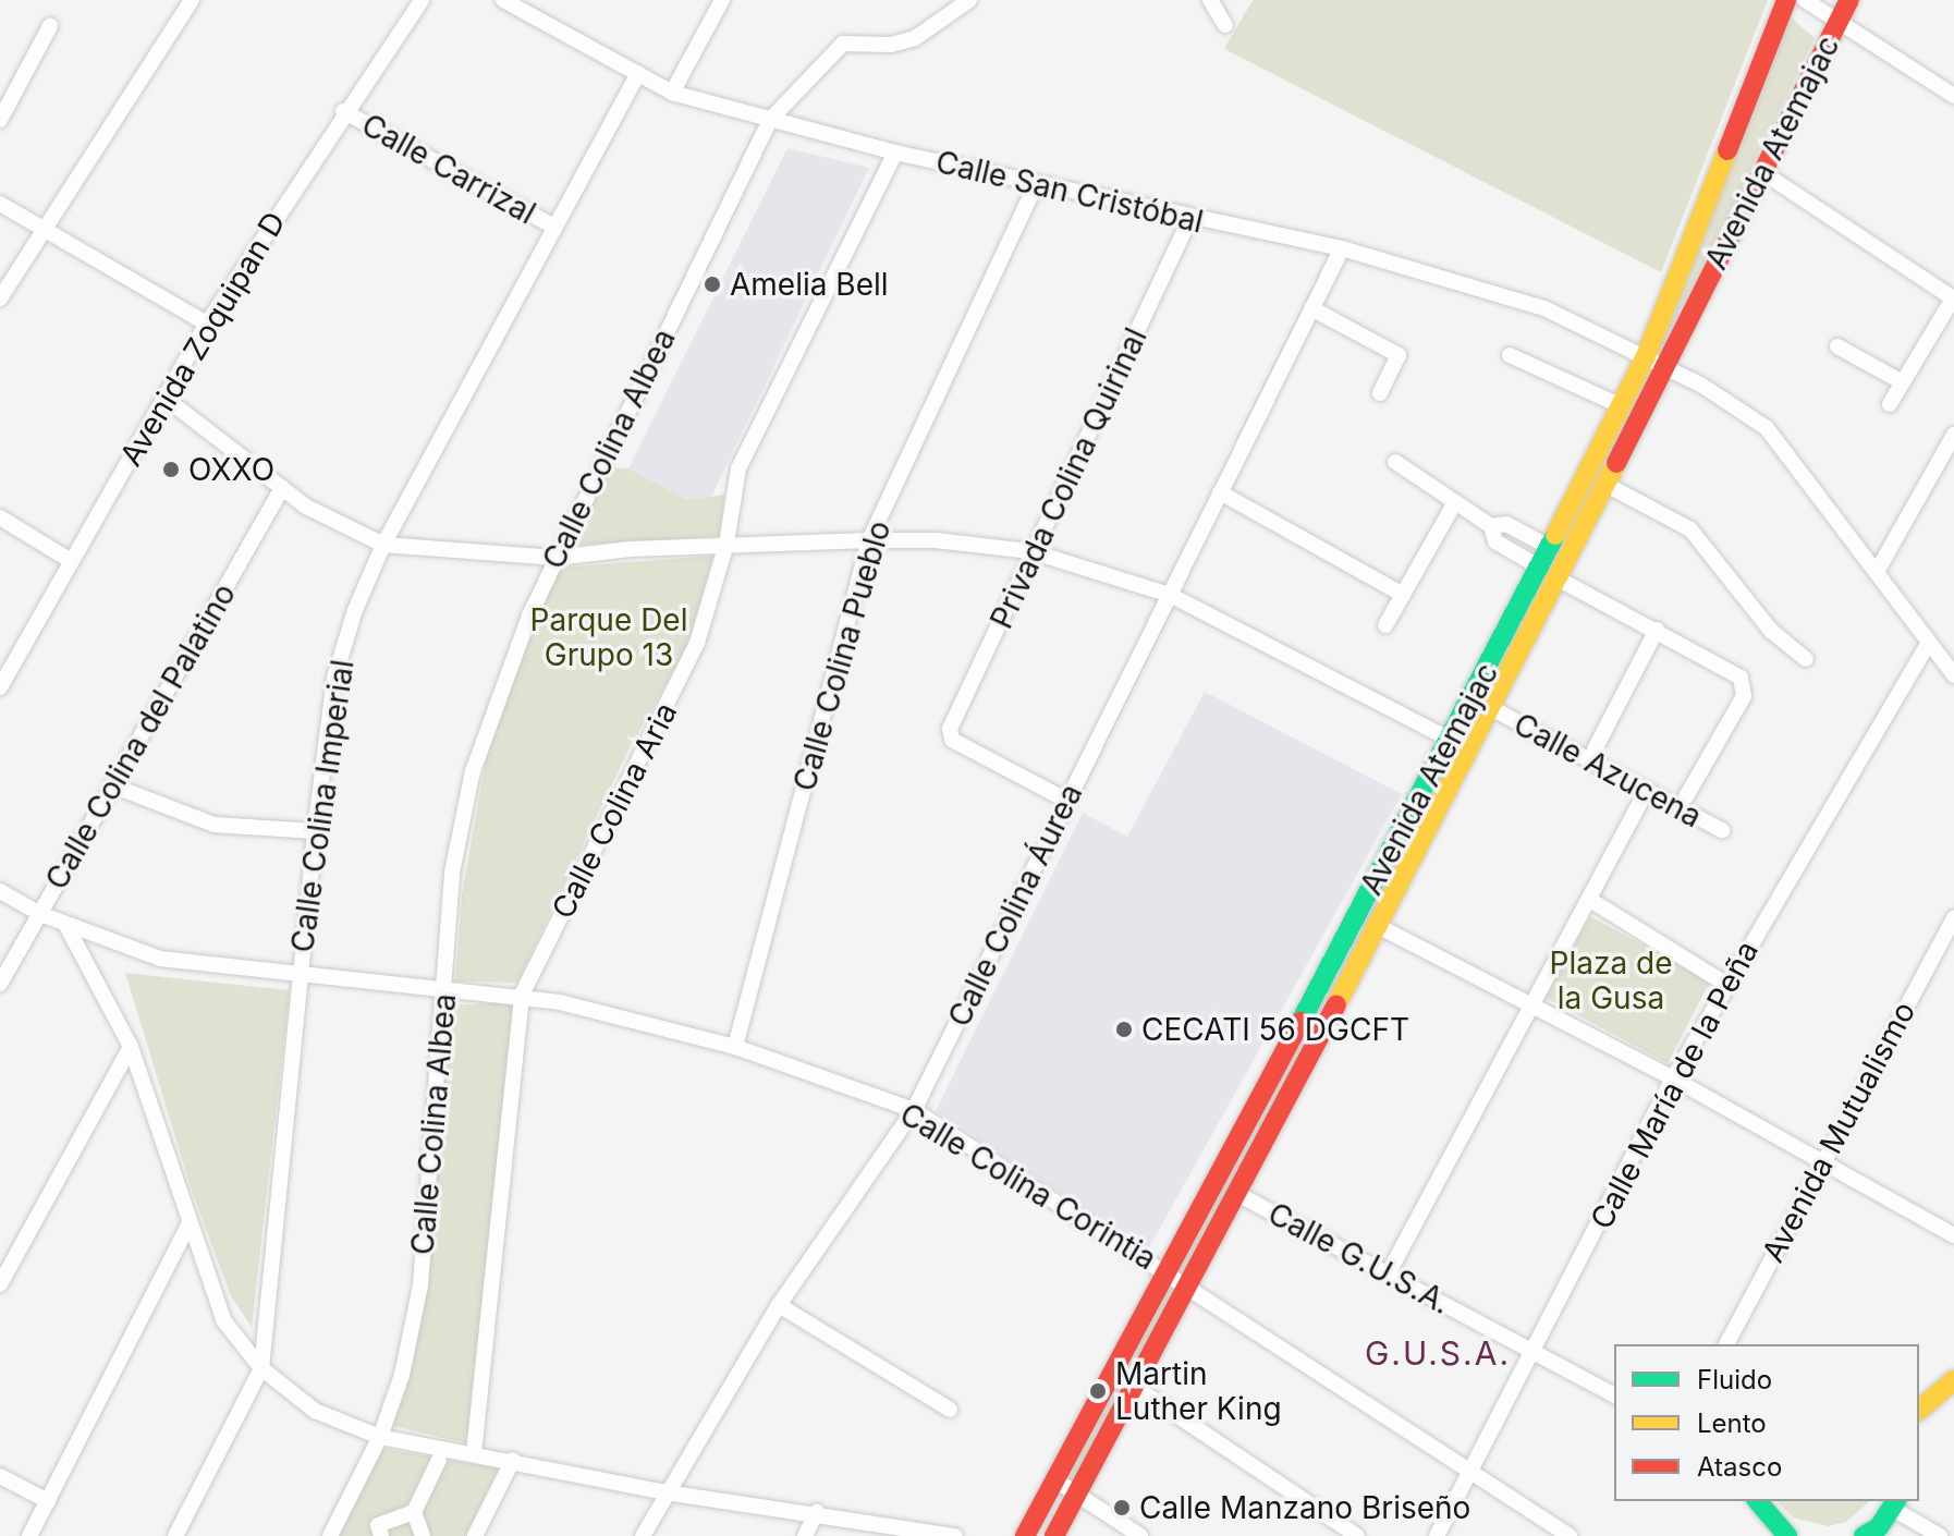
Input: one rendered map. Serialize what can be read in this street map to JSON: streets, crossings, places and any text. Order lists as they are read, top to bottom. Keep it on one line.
{"streets":{"main road":["Avenida Atemajac"],"street":["Calle Carrizal","Calle San Cristóbal","Avenida Zoquipan D","Calle Colina Albea","Privada Colina Quirinal","Calle Colina Pueblo","Calle Colina del Palatino","Calle Azucena","Calle Colina Imperial","Calle Colina Aria","Calle Colina Áurea","Calle María de la Peña","Avenida Mutualismo","Calle Colina Corintia","Calle G.U.S.A."]},"crossings":[["Avenida Atemajac","Calle San Cristóbal"],["Avenida Atemajac","Calle Azucena"],["Avenida Atemajac","Calle Colina Corintia"],["Avenida Atemajac","Calle G.U.S.A."],["Calle Carrizal","Avenida Zoquipan D"],["Calle Carrizal","Calle Colina Imperial"],["Calle San Cristóbal","Calle Colina Albea"],["Calle San Cristóbal","Privada Colina Quirinal"],["Calle San Cristóbal","Calle Colina Pueblo"],["Calle San Cristóbal","Calle Colina Imperial"],["Calle San Cristóbal","Calle Colina Aria"],["Calle San Cristóbal","Calle Colina Áurea"],["Calle San Cristóbal","Calle María de la Peña"],["Calle Colina Albea","Calle Colina Corintia"],["Privada Colina Quirinal","Calle Colina Áurea"],["Calle Colina Pueblo","Calle Colina Corintia"],["Calle Colina del Palatino","Calle Colina Corintia"],["Calle Colina Imperial","Calle Colina Corintia"],["Calle Colina Aria","Calle Colina Corintia"],["Calle Colina Áurea","Calle Colina Corintia"],["Calle María de la Peña","Calle Colina Corintia"],["Calle María de la Peña","Calle G.U.S.A."]],"districts":["G.U.S.A."],"parks":["Parque Del Grupo 13","Plaza de la Gusa"],"places":["Amelia Bell","OXXO","CECATI 56 DGCFT","Martin Luther King","Calle Manzano Briseño"],"legend":["Fluido","Lento","Atasco"]}
